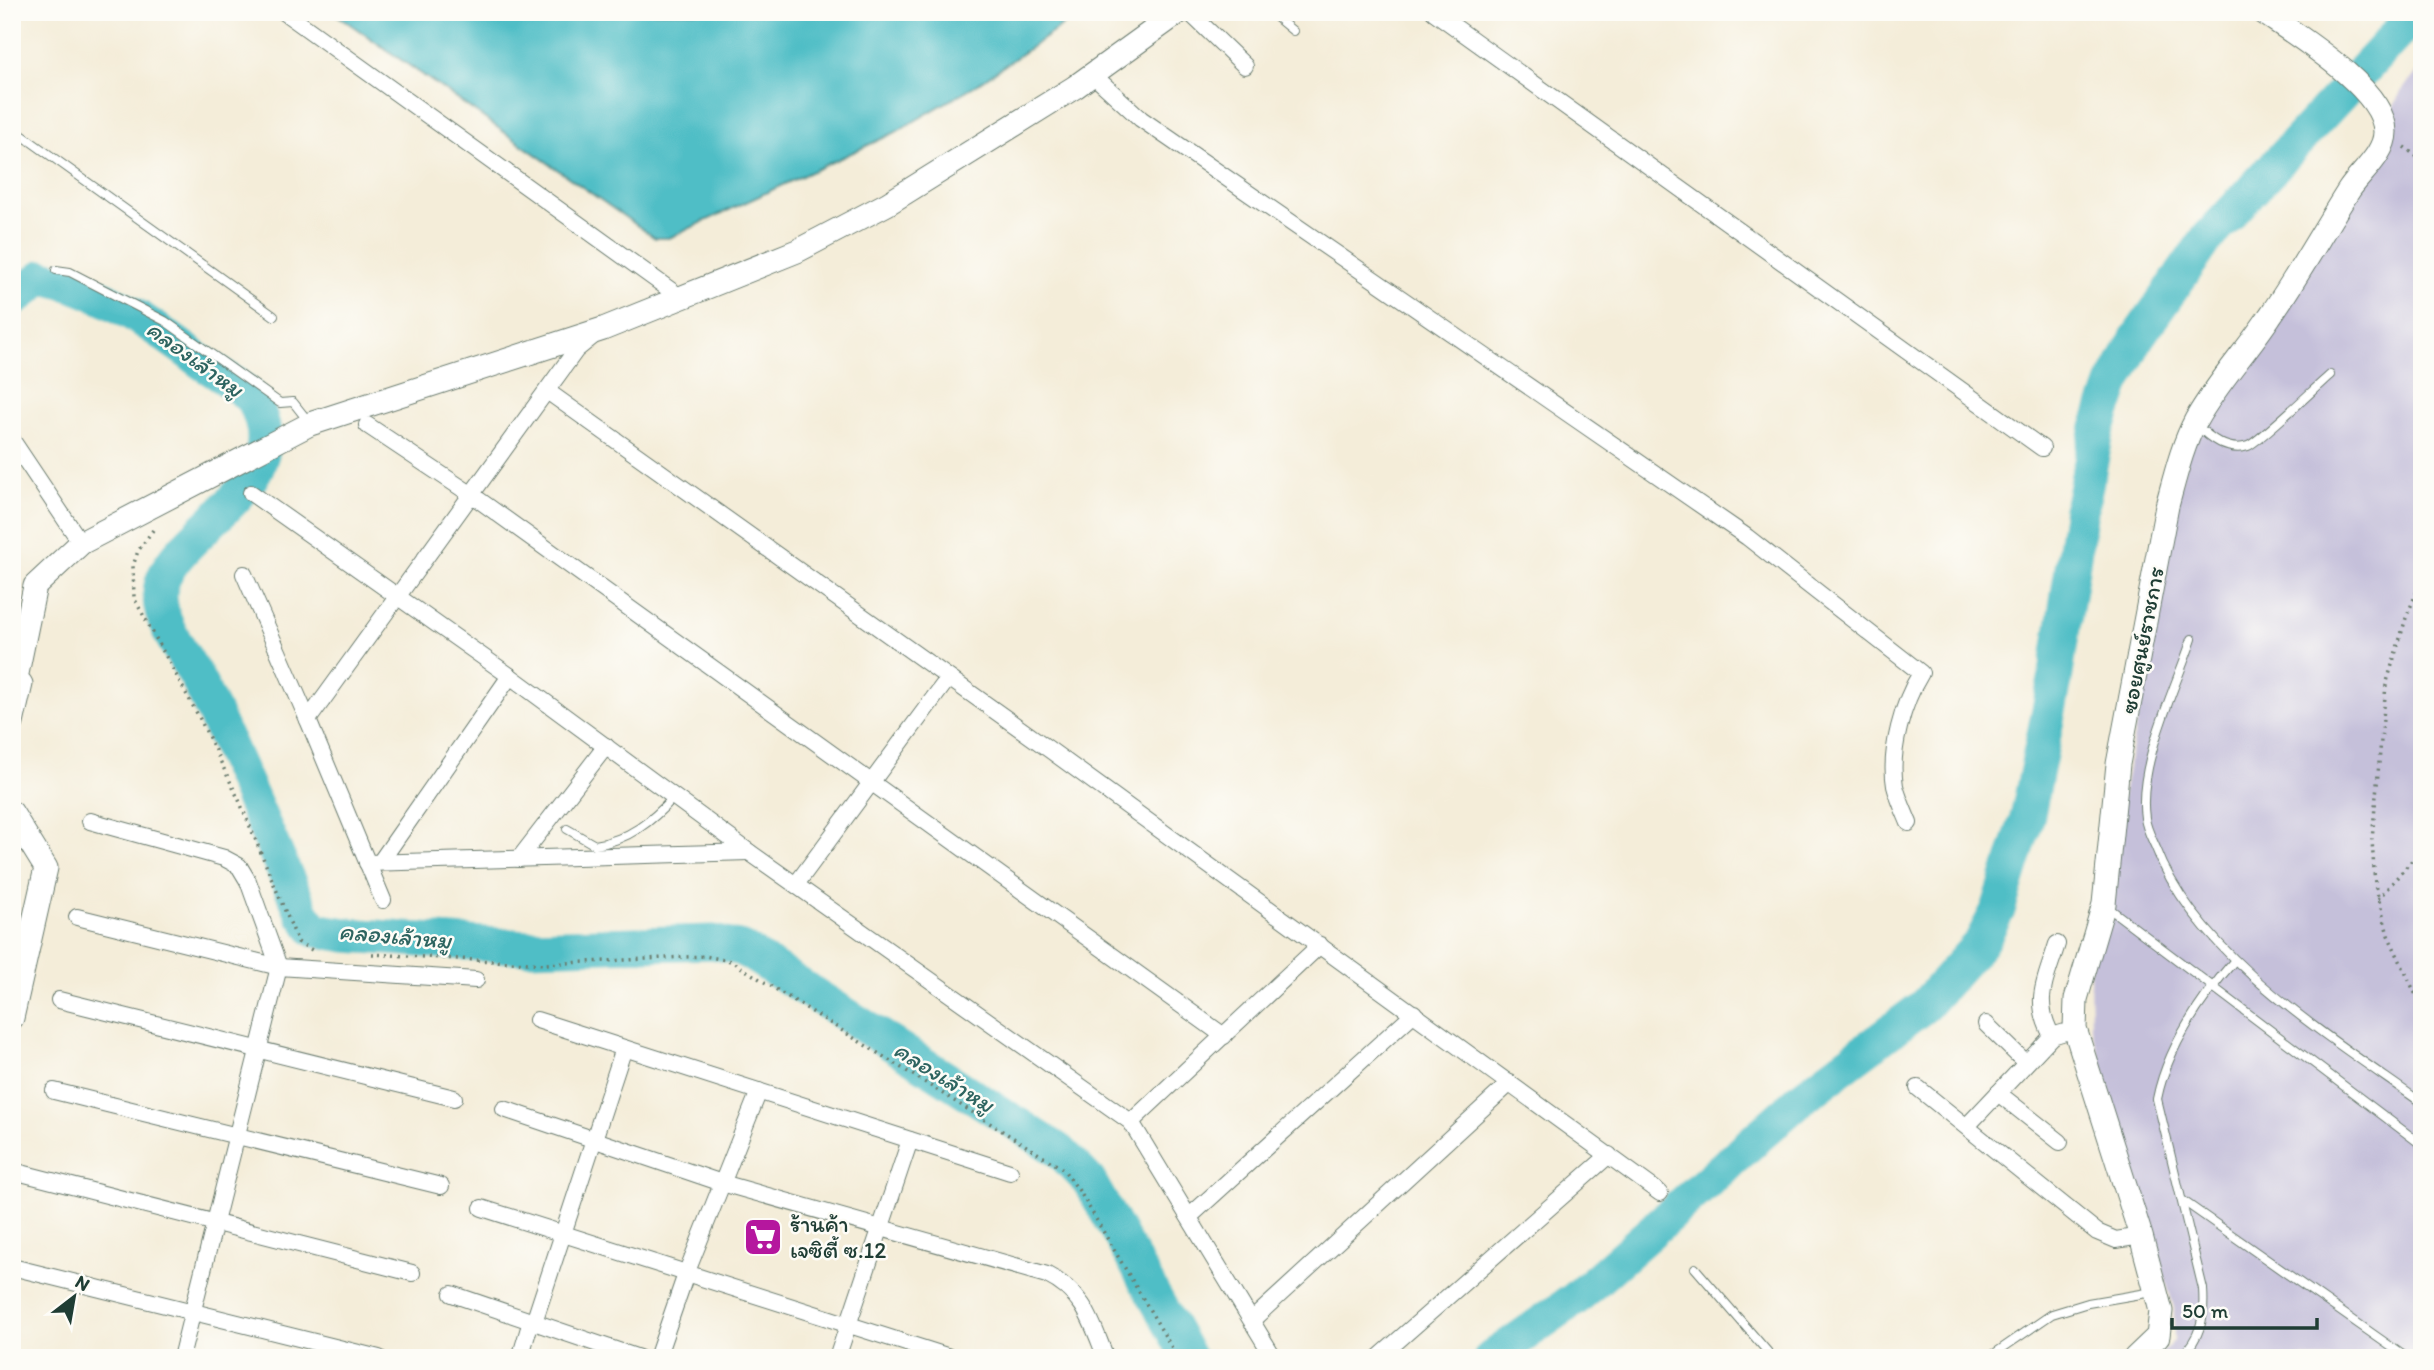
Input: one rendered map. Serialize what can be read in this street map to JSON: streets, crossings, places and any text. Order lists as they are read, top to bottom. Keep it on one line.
{"streets":{"street":["ซอยศูนย์ราชการ"]},"water":["คลองเล้าหมู"],"places":{"supermarket":["ร้านค้า เจซิตี้ ซ.12"]},"scale_bar":"50 m","north":"top right"}
